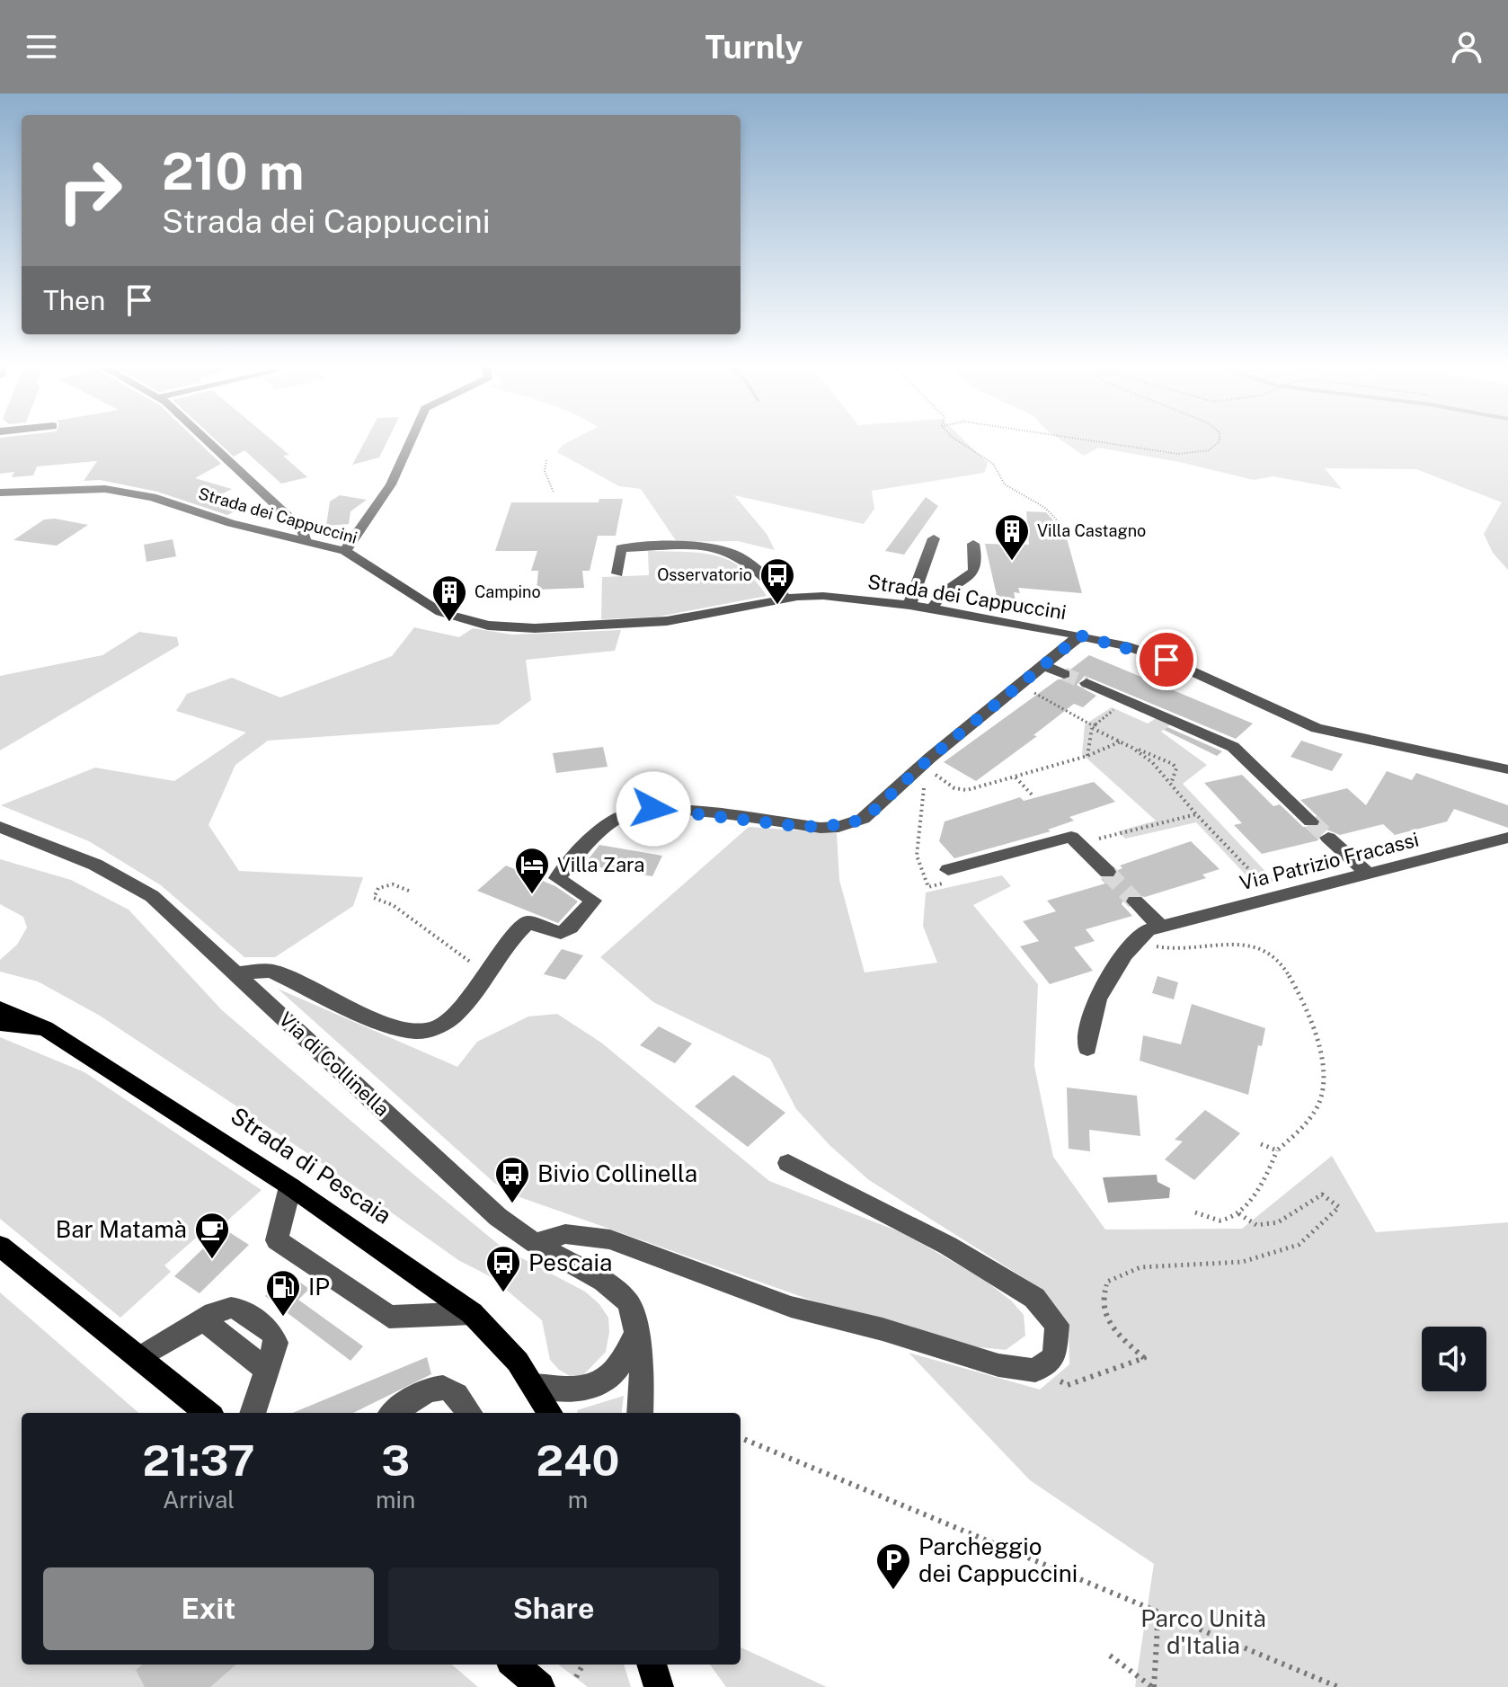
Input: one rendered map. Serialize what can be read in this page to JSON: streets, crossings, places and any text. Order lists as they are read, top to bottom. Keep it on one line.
{"streets":{"main road":["Strada di Pescaia"],"street":["Strada dei Cappuccini","Via Patrizio Fracassi","Via di Collinella"]},"parks":["Parco Unità d'Italia"],"places":{"building":["Villa Castagno","Campino"],"bus stop":["Osservatorio","Bivio Collinella","Pescaia"],"hotel":["Villa Zara"],"cafe":["Bar Matamà"],"fuel station":["IP"],"parking":["Parcheggio dei Cappuccini"]},"page":{"header":"Turnly","turn":["210 m","Strada dei Cappuccini"],"then":"Then","eta":["21:37","Arrival","3","min","240","m"],"buttons":["Exit","Share"]}}
